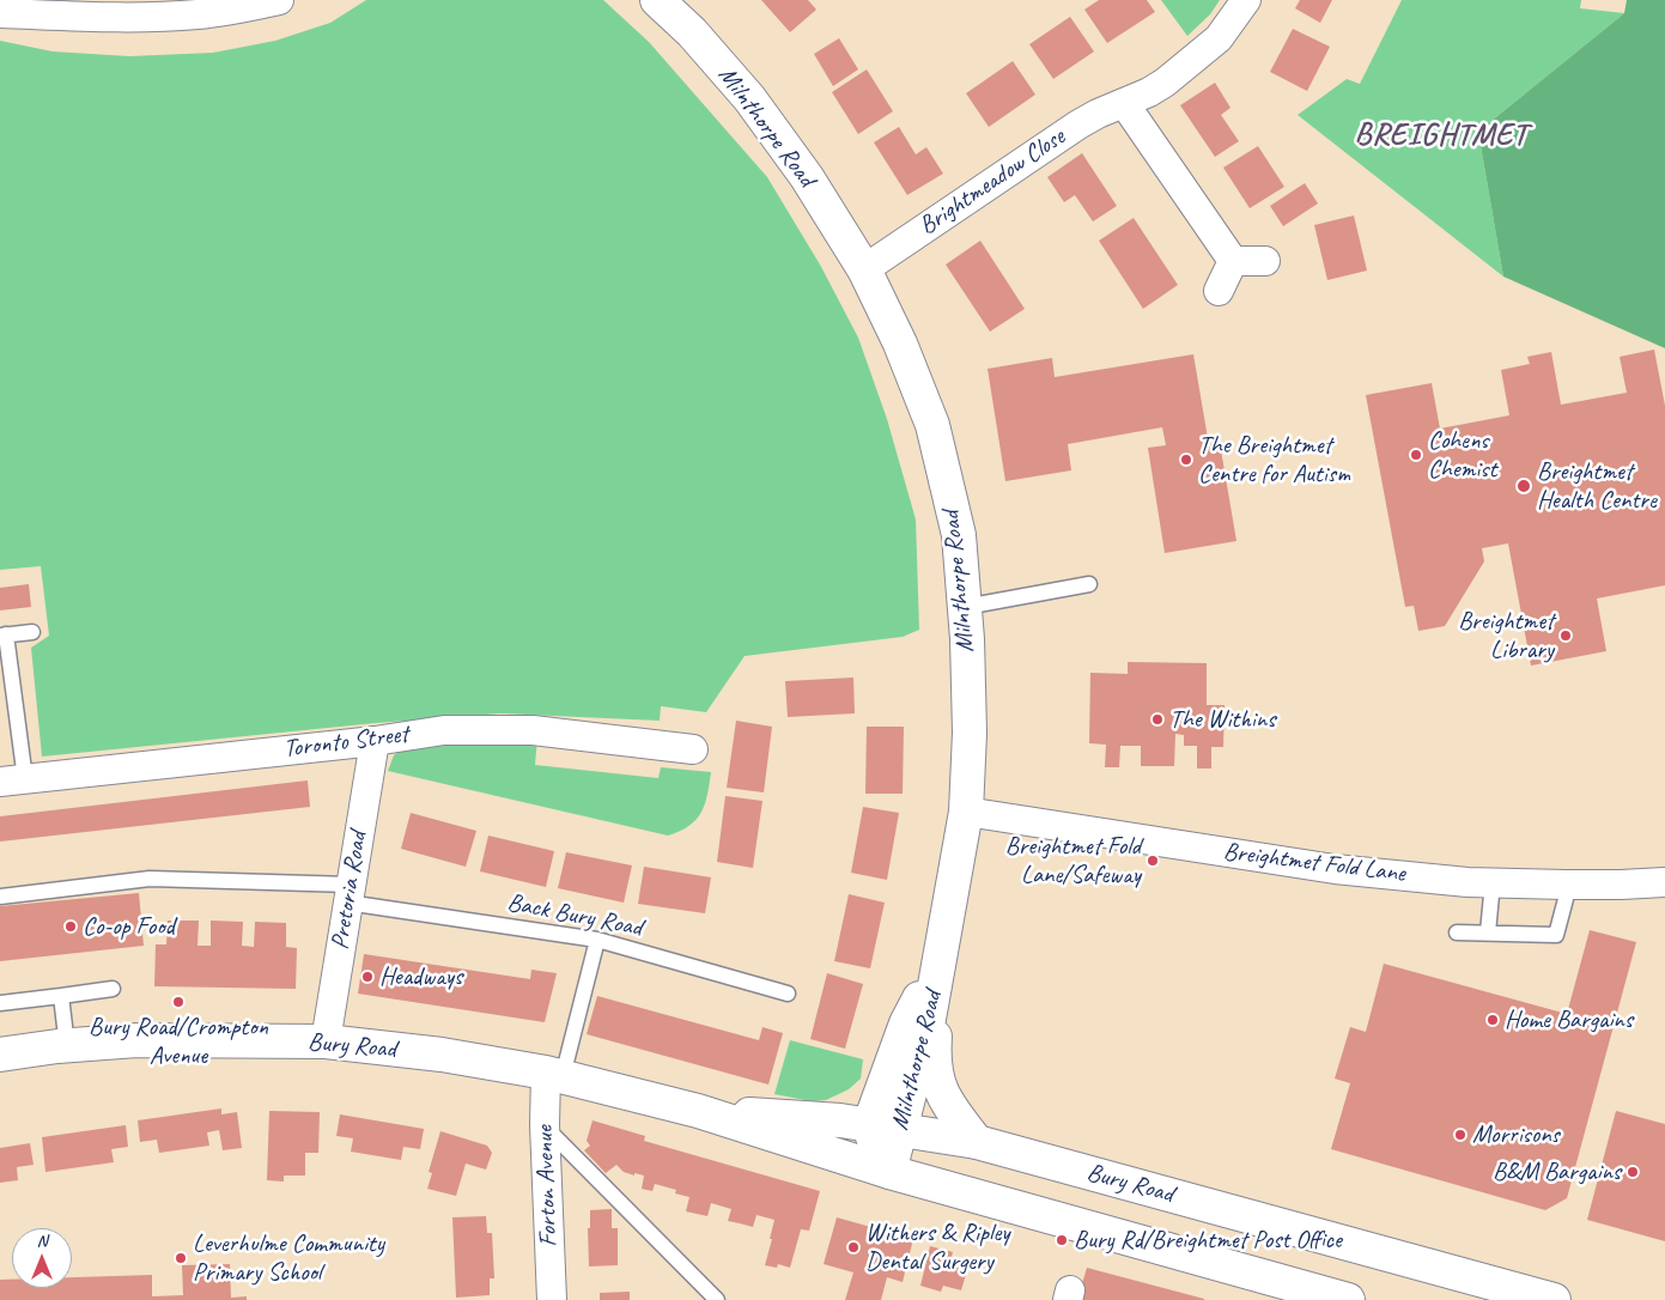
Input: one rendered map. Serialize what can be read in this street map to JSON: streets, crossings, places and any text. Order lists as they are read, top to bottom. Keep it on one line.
{"streets":{"main road":["Milnthorpe Road","Bury Road"],"street":["Brightmeadow Close","Toronto Street","Breightmet Fold Lane","Pretoria Road","Forton Avenue"],"lane":["Back Bury Road"]},"crossings":[["Milnthorpe Road","Brightmeadow Close"],["Milnthorpe Road","Breightmet Fold Lane"],["Milnthorpe Road","Bury Road"],["Toronto Street","Pretoria Road"],["Pretoria Road","Back Bury Road"],["Pretoria Road","Bury Road"],["Bury Road","Forton Avenue"]],"districts":["BREIGHTMET"],"places":["Cohens Chemist","The Breightmet Centre for Autism","Breightmet Health Centre","Breightmet Library","The Withins","Breightmet Fold Lane/Safeway","Co-op Food","Headways","Bury Road/Crompton Avenue","Home Bargains","Morrisons","B&M Bargains","Bury Rd/Breightmet Post Office","Withers & Ripley Dental Surgery","Leverhulme Community Primary School"],"north":"top"}
